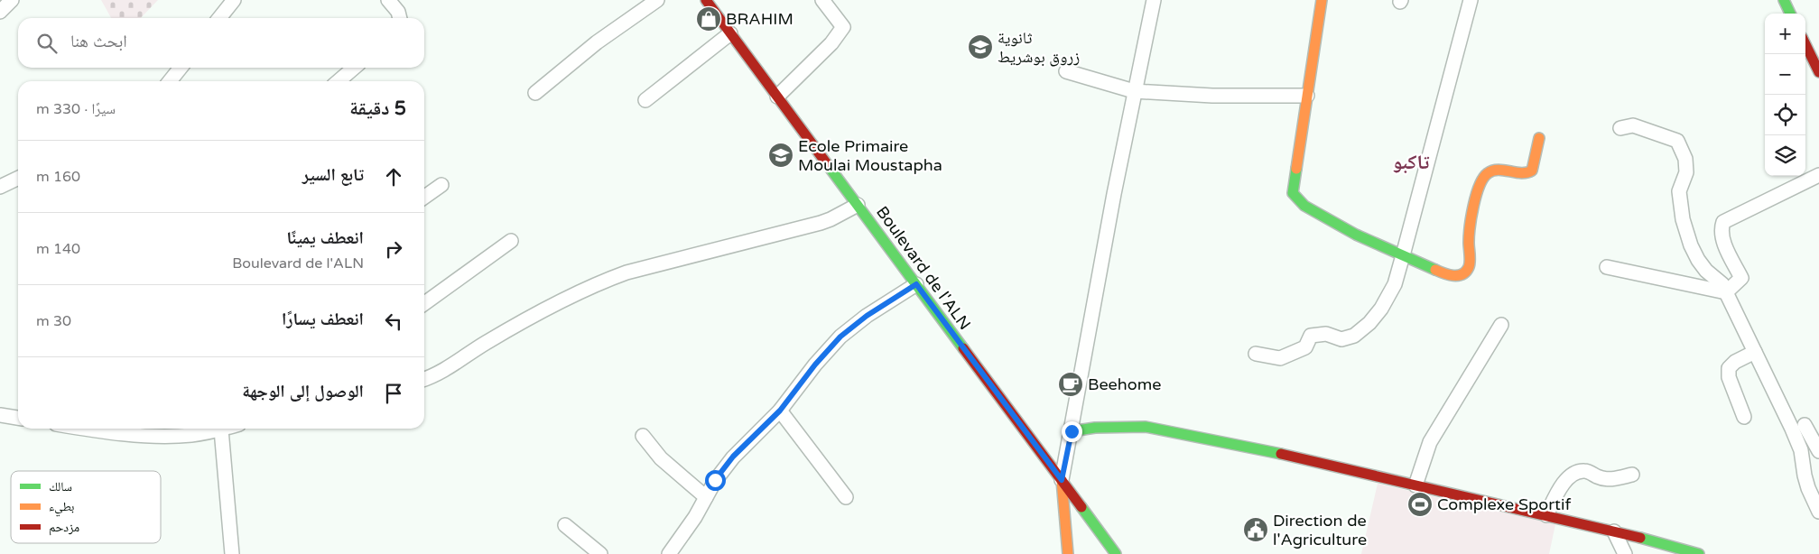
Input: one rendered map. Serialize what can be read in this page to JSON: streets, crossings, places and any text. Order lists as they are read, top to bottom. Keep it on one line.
{"streets":{"street":["Boulevard de l'ALN"]},"districts":["تاكبو"],"places":{"shop":["BRAHIM"],"school or university":["ثانوية زروق بوشريط","Ecole Primaire Moulai Moustapha"],"cafe":["Beehome"],"sports":["Complexe Sportif"],"public building":["Direction de l'Agriculture"]},"legend":["سالك","بطيء","مزدحم"],"page":{"map_buttons":["+","−"],"search":"ابحث هنا","heading":["5 دقيقة","سيرًا · 330 m"],"list":[["تابع السير","160 m"],["انعطف يمينًا","Boulevard de l'ALN","140 m"],["انعطف يسارًا","30 m"],"الوصول إلى الوجهة"]}}
